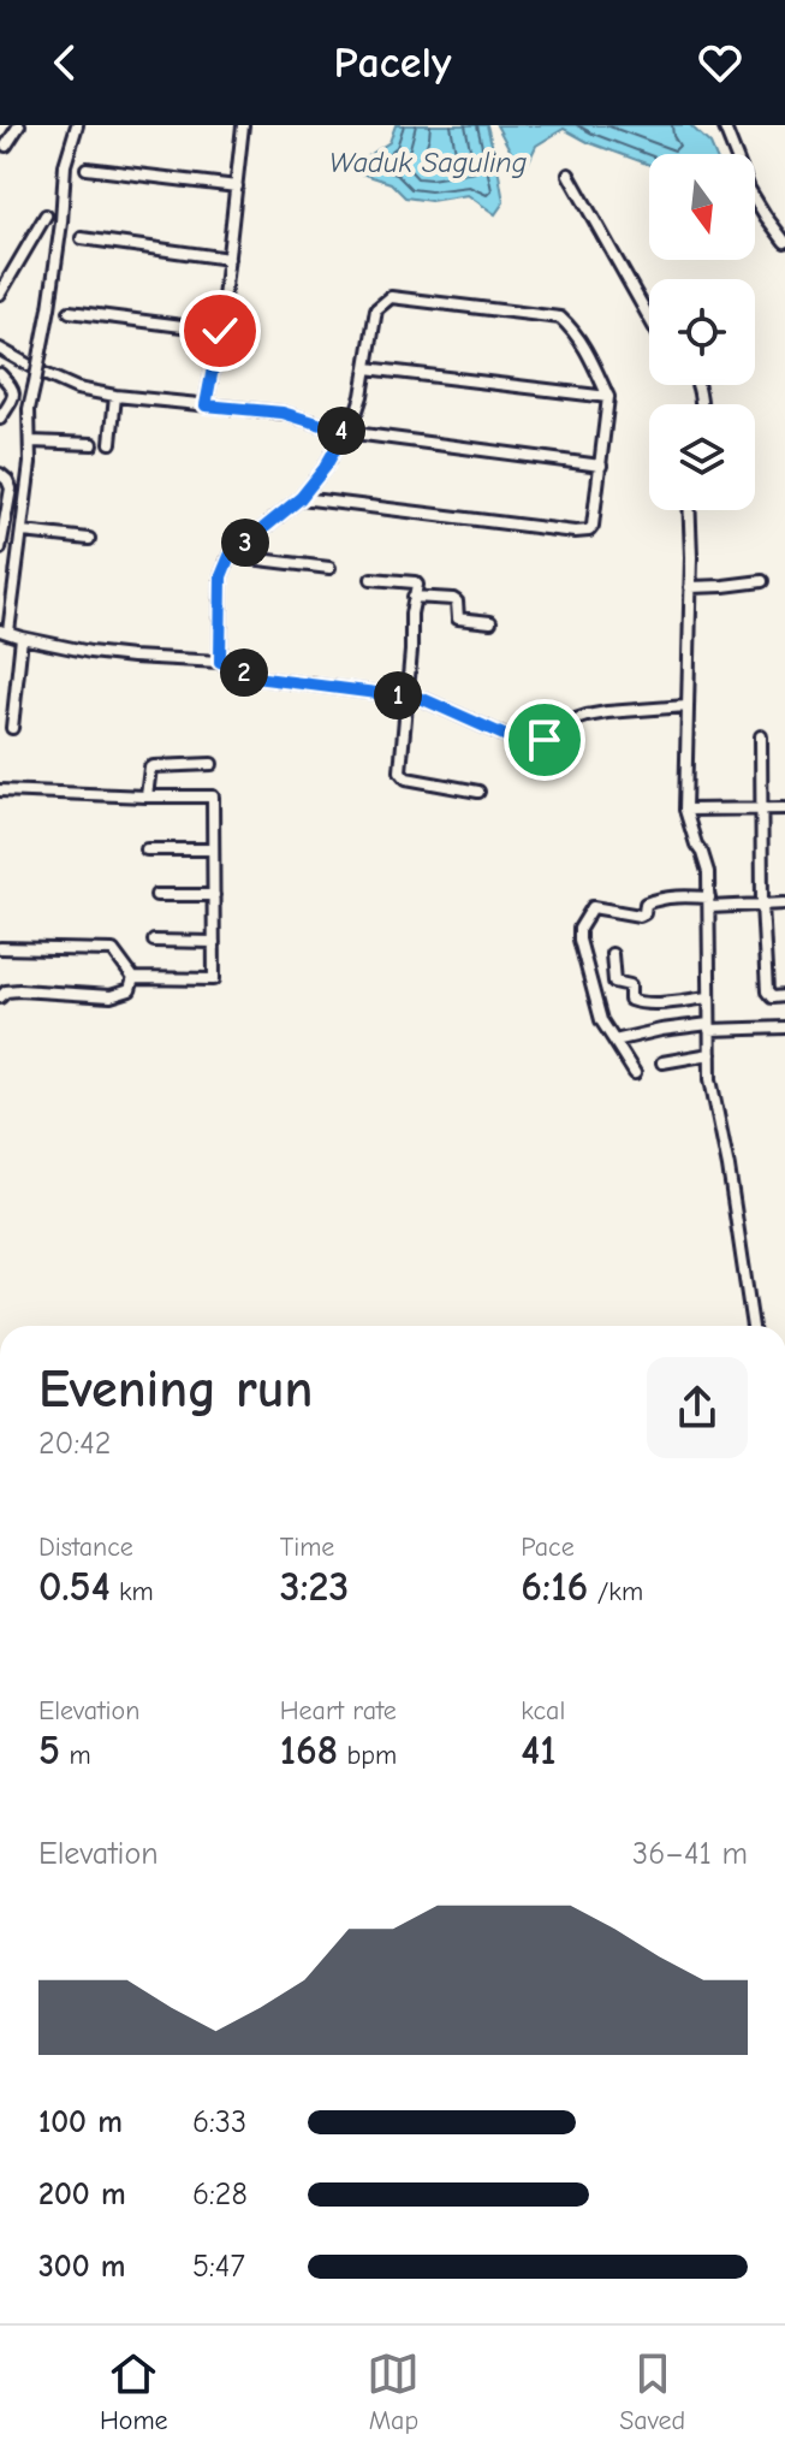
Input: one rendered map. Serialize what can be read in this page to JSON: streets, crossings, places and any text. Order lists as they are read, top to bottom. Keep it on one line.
{"water":["Waduk Saguling"],"north":"bottom","page":{"header":"Pacely","pins":["4","3","2","1"],"heading":["Evening run","20:42"],"stats":[["Distance","0.54 km"],["Time","3:23"],["Pace","6:16 /km"],["Elevation","5 m"],["Heart rate","168 bpm"],["kcal","41"]],"chart":["Elevation","36–41 m"],"list":[{"name":"100 m","note":"6:33"},{"name":"200 m","note":"6:28"},{"name":"300 m","note":"5:47"}],"tabs":["Home","Map","Saved"]}}
